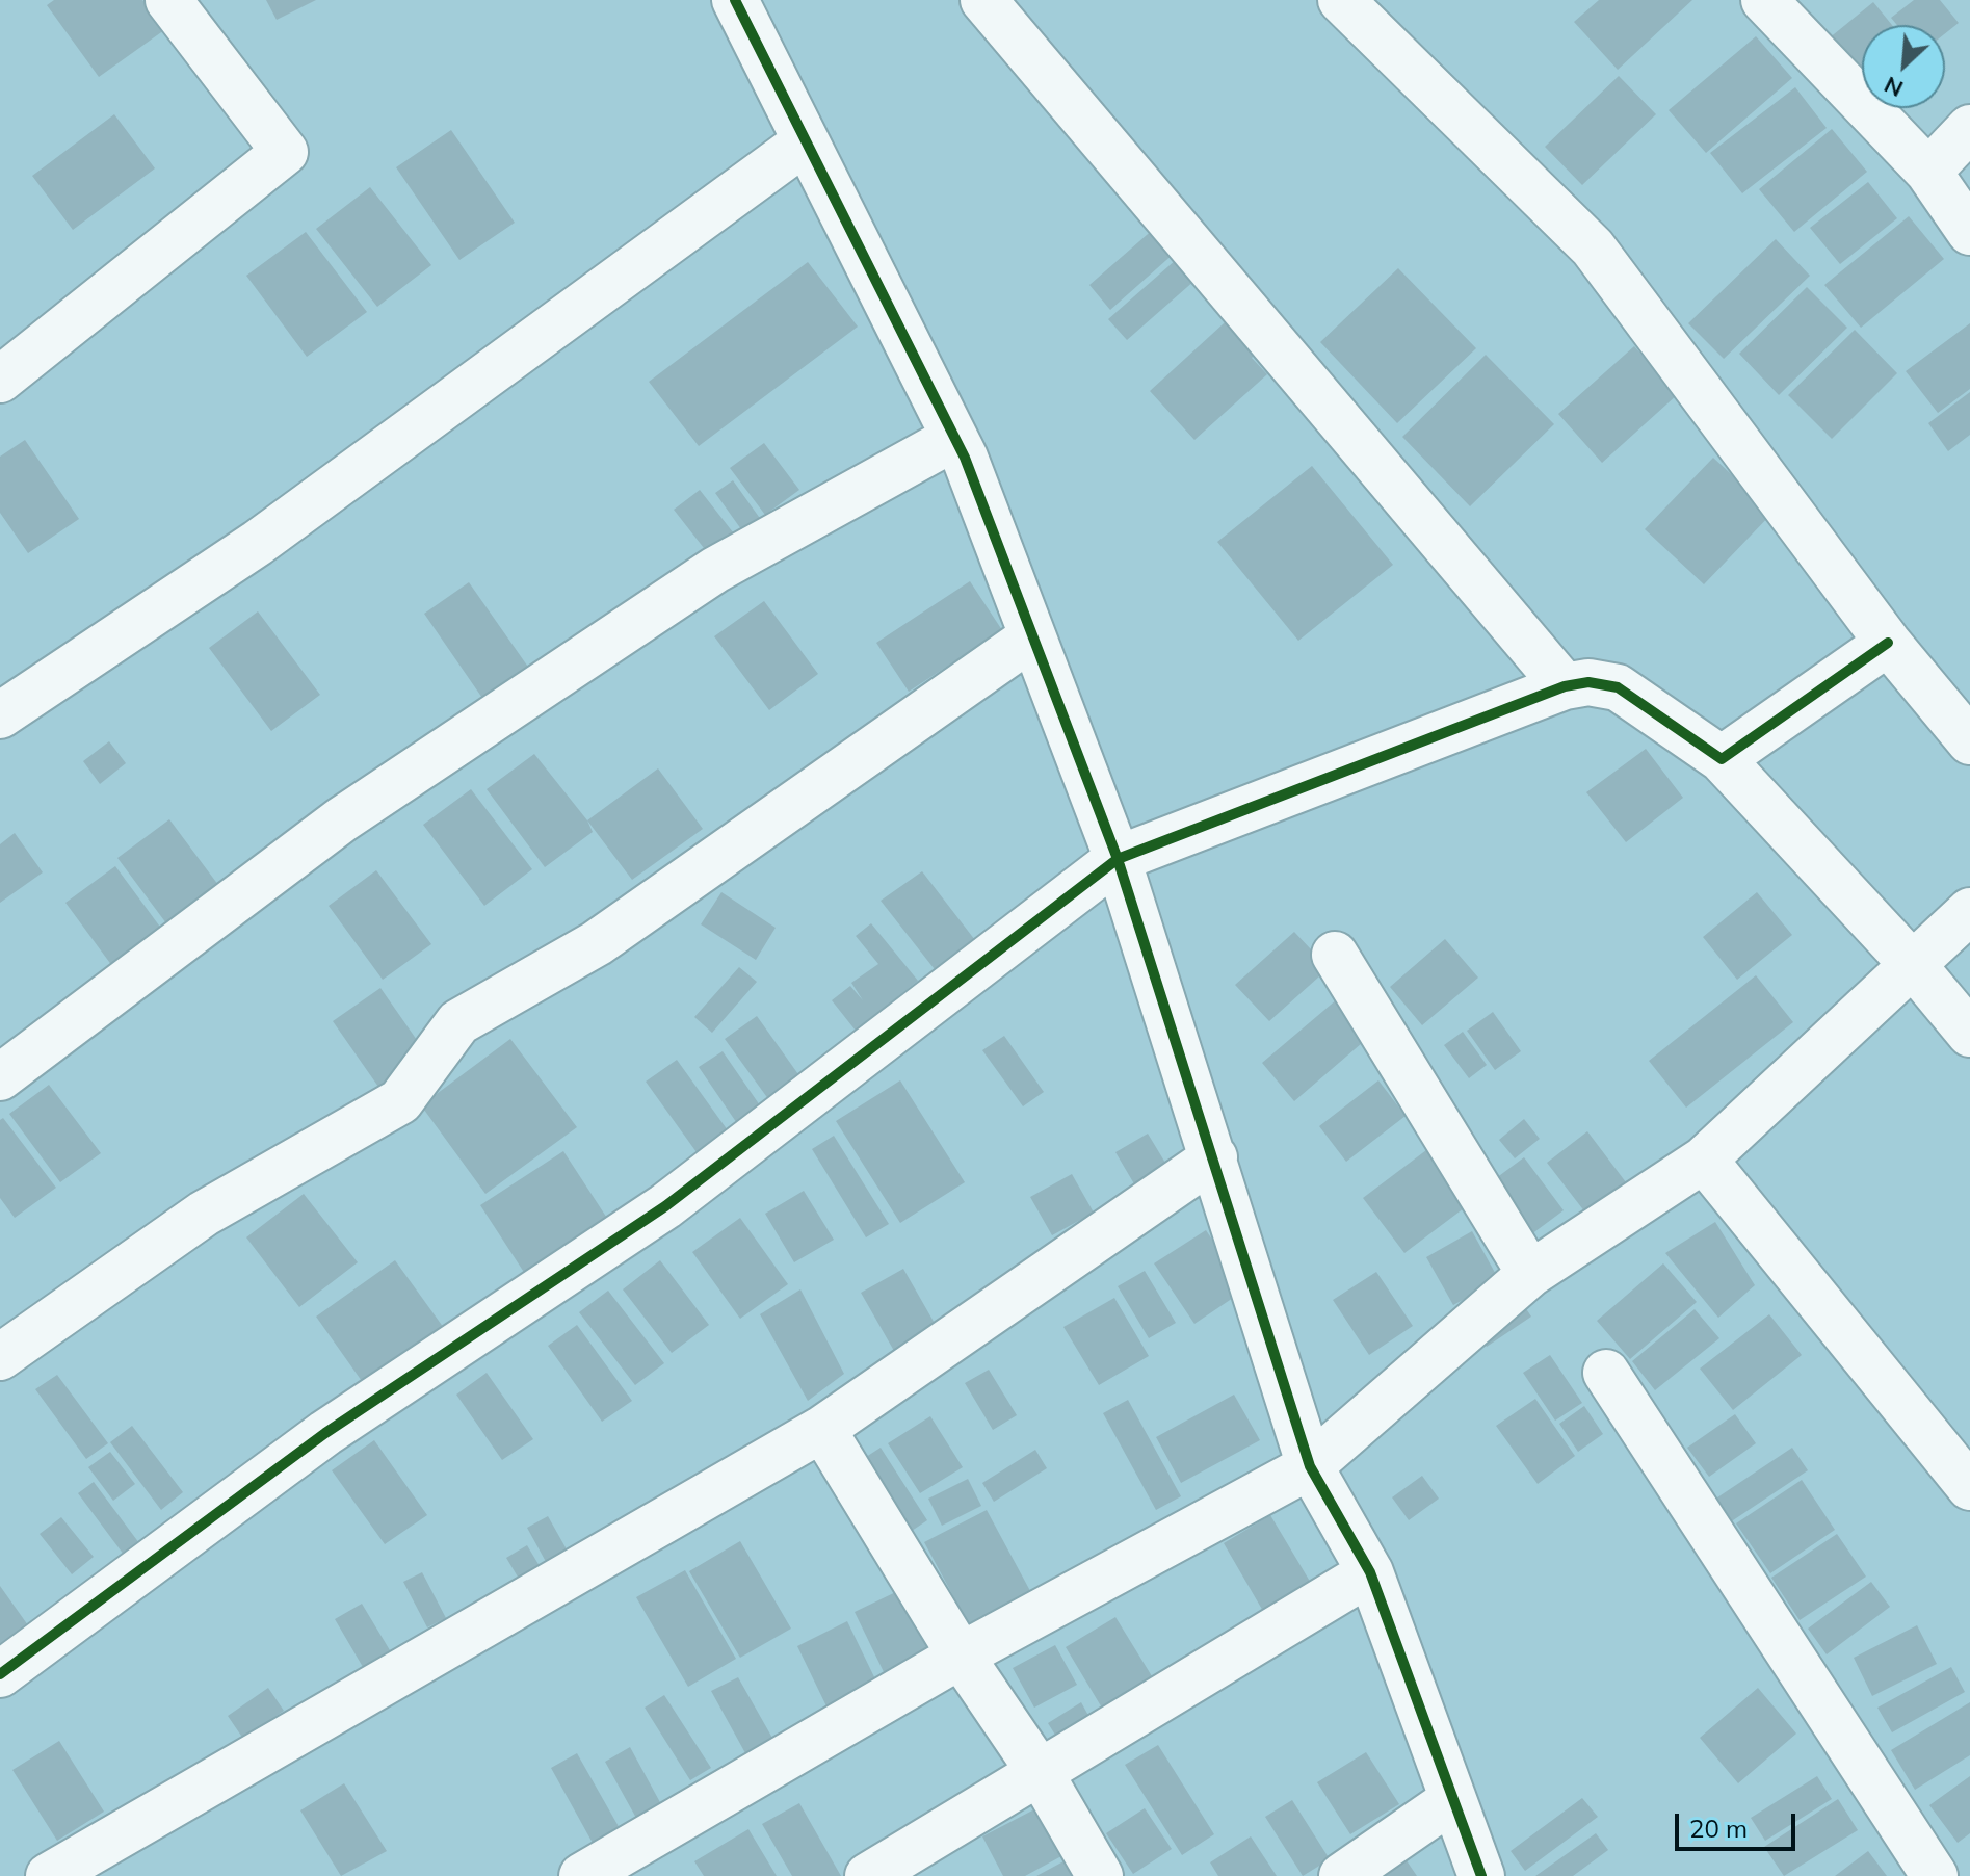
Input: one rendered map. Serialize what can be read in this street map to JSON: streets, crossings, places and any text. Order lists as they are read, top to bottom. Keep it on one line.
{"scale_bar":"20 m","north":"bottom left"}
